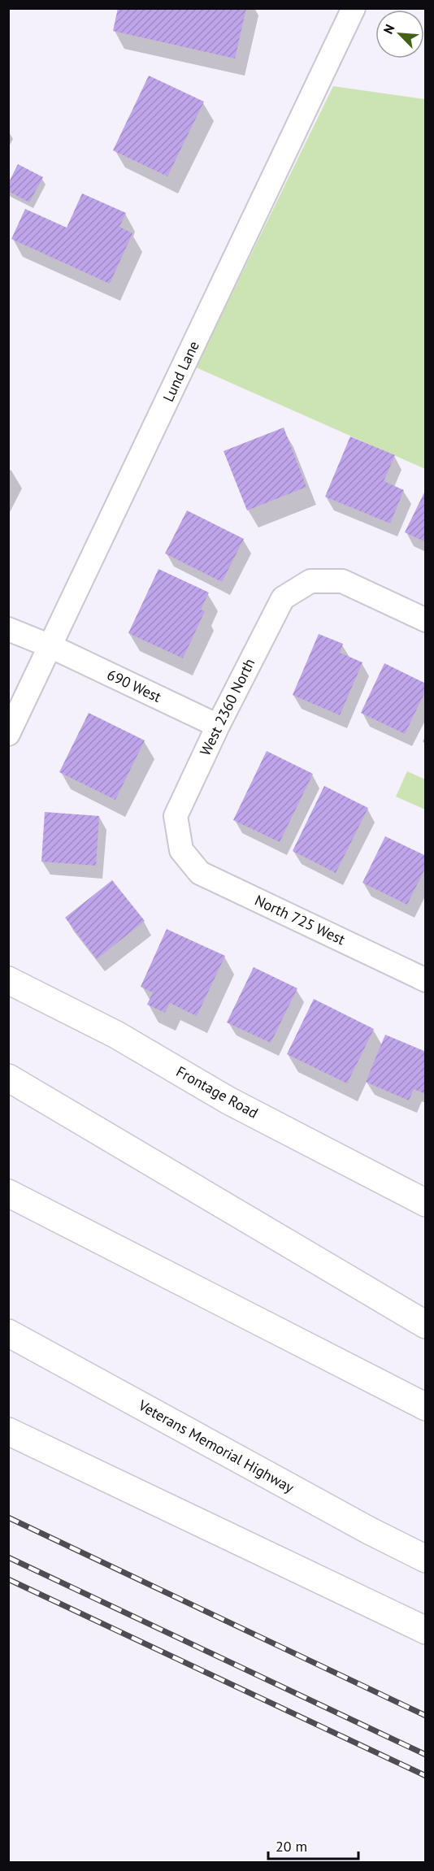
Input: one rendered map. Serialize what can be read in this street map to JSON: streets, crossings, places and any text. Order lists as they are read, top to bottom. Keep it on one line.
{"streets":{"main road":["Frontage Road","Veterans Memorial Highway"],"street":["Lund Lane","690 West","West 2360 North","North 725 West"]},"crossings":[["Lund Lane","690 West"],["690 West","West 2360 North"],["West 2360 North","North 725 West"]],"scale_bar":"20 m","north":"top left"}
